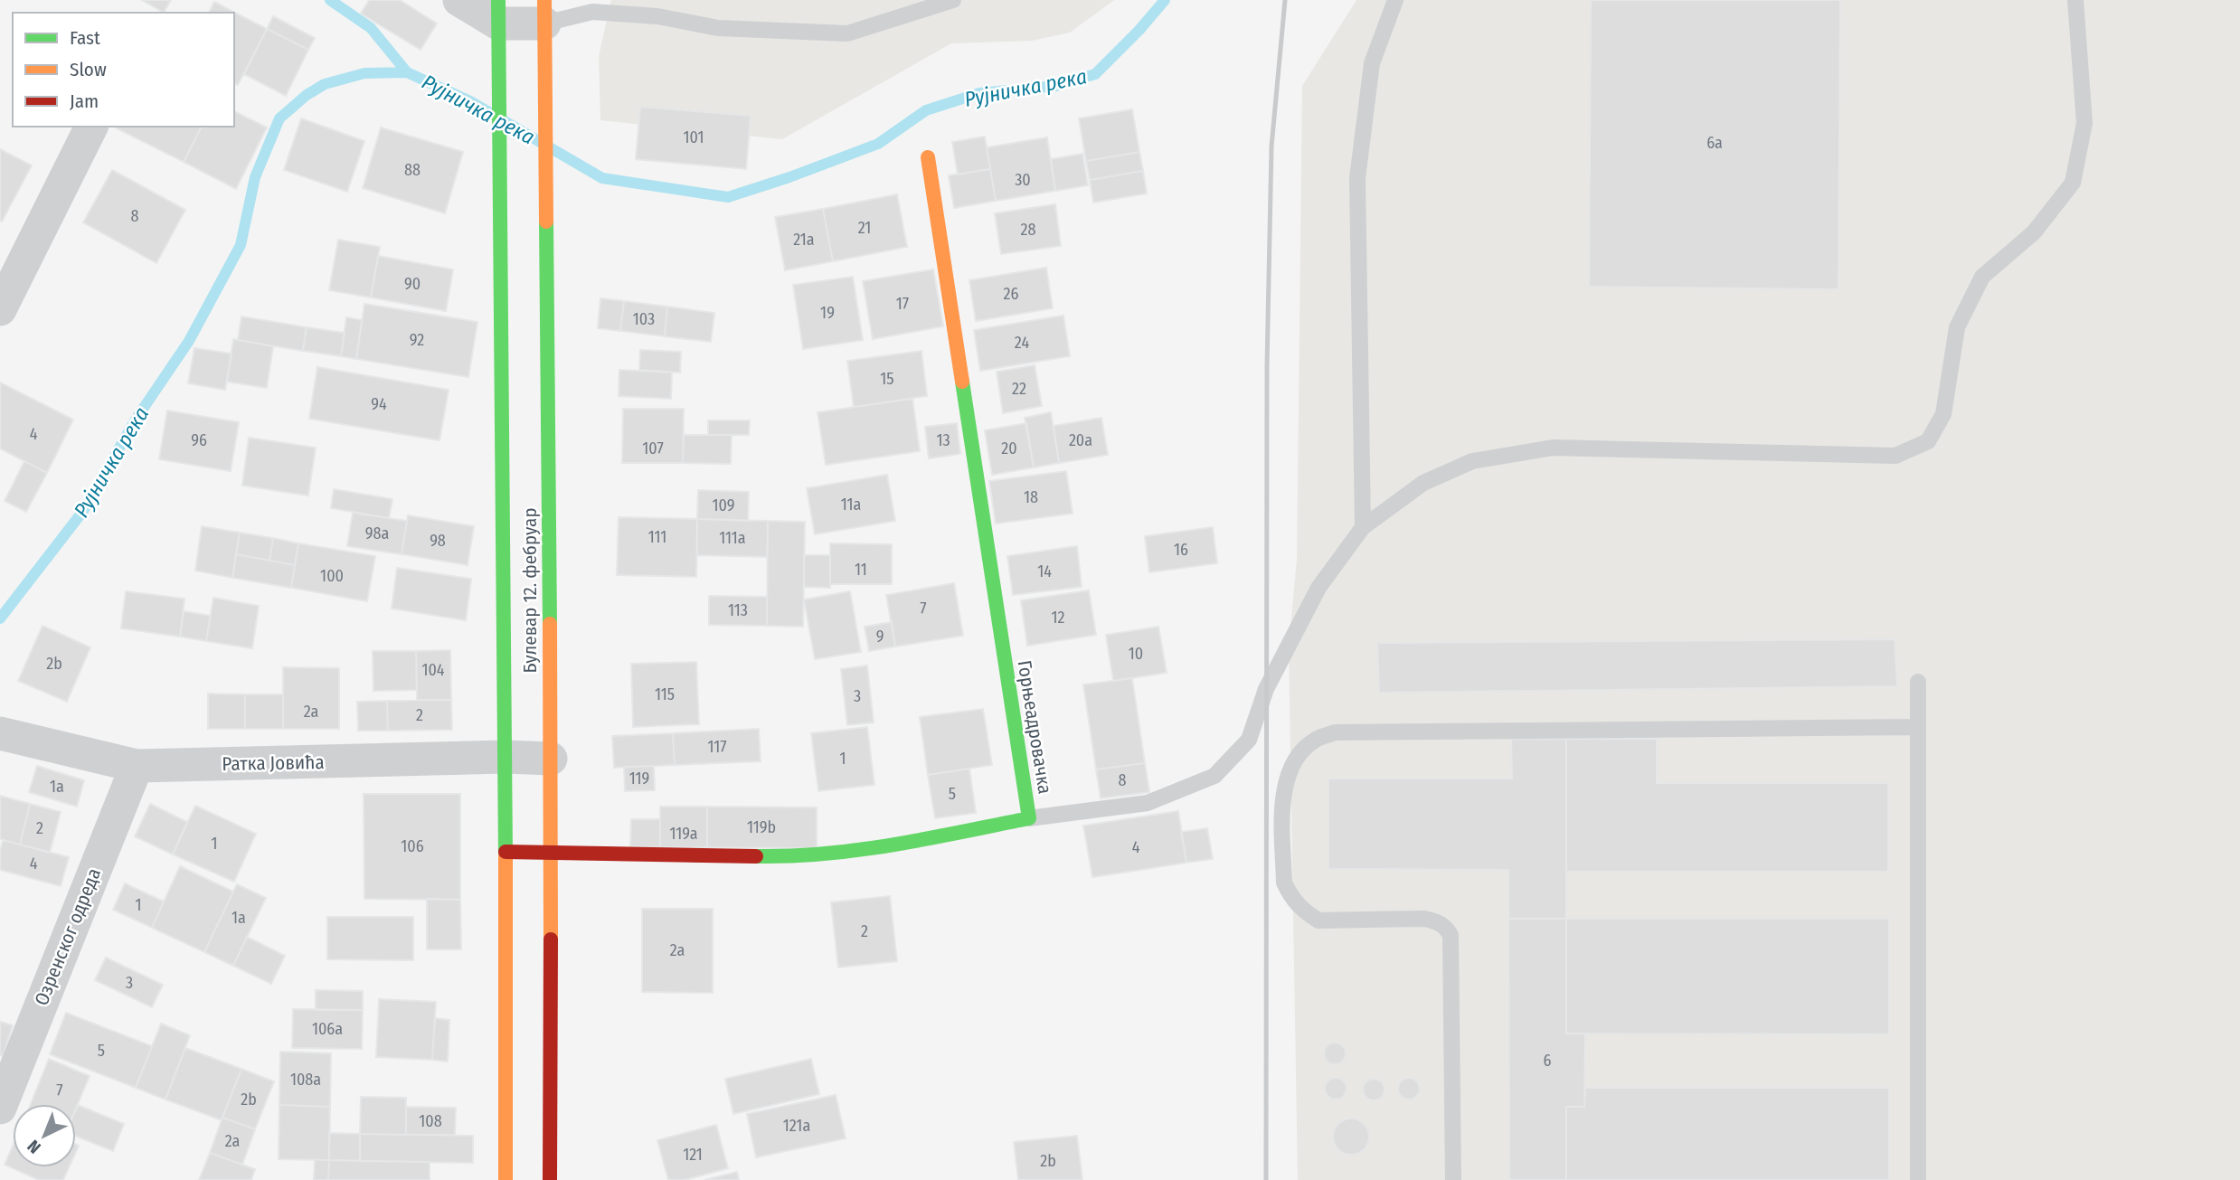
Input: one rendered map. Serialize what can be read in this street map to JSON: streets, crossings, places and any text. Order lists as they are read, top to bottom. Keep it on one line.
{"streets":{"main road":["Булевар 12. фебруар","Горњеадровачка"],"street":["Ратка Јовића","Озренског одреда"]},"crossings":[["Булевар 12. фебруар","Горњеадровачка"],["Булевар 12. фебруар","Ратка Јовића"],["Ратка Јовића","Озренског одреда"]],"water":["Рујничка река"],"house_numbers":["101","6a","88","30","8","21","28","21a","90","26","17","19","103","92","24","15","22","94","4","96","13","20a","107","20","18","11a","109","98a","111","111a","98","16","11","14","100","7","113","12","9","10","2b","104","115","3","2a","2","117","1","119","8","1a","5","119b","2","119a","1","106","4","4","1","1a","2","2a","3","106a","5","6","108a","7","2b","108","121a","2a","121","2b"],"legend":["Fast","Slow","Jam"],"north":"bottom left"}
